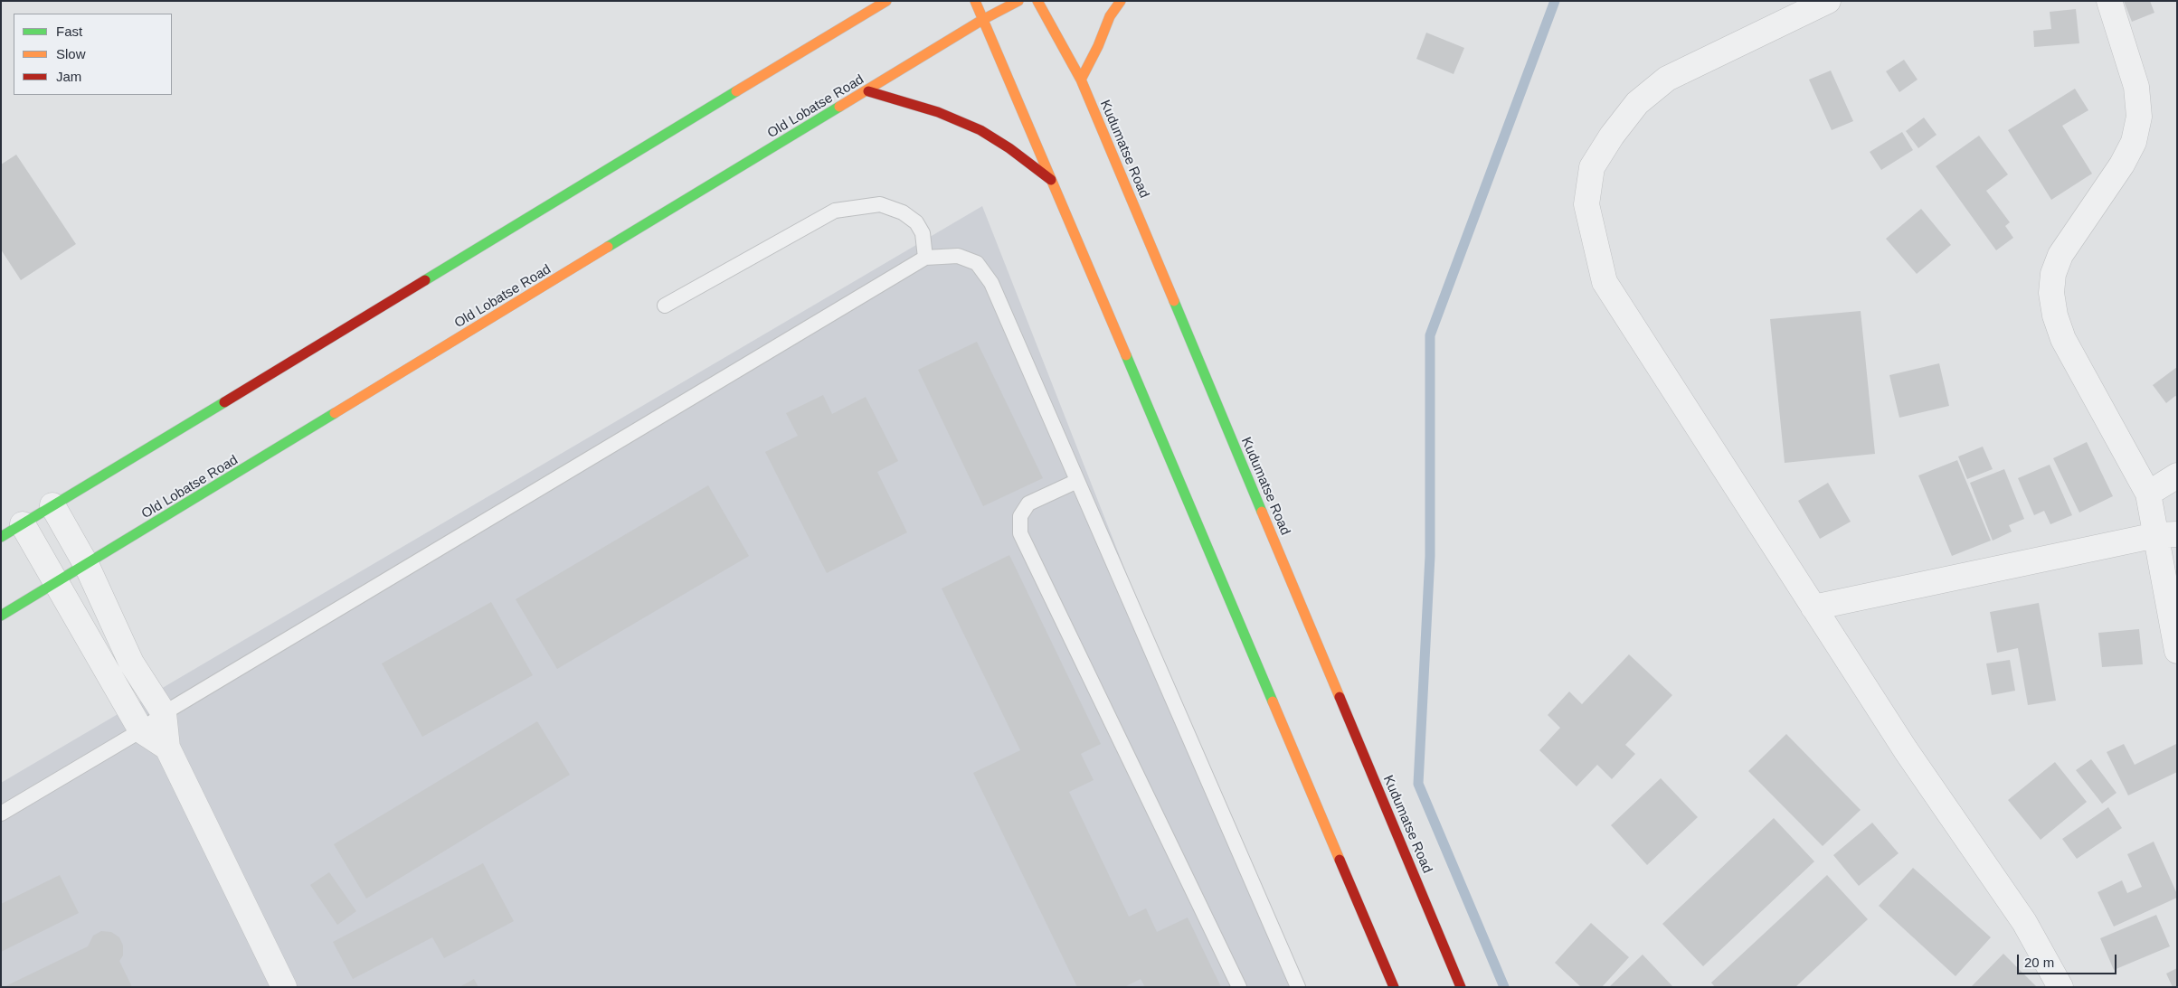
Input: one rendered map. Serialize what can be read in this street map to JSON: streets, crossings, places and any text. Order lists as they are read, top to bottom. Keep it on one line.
{"streets":{"main road":["Old Lobatse Road","Kudumatse Road"]},"legend":["Fast","Slow","Jam"],"scale_bar":"20 m"}
